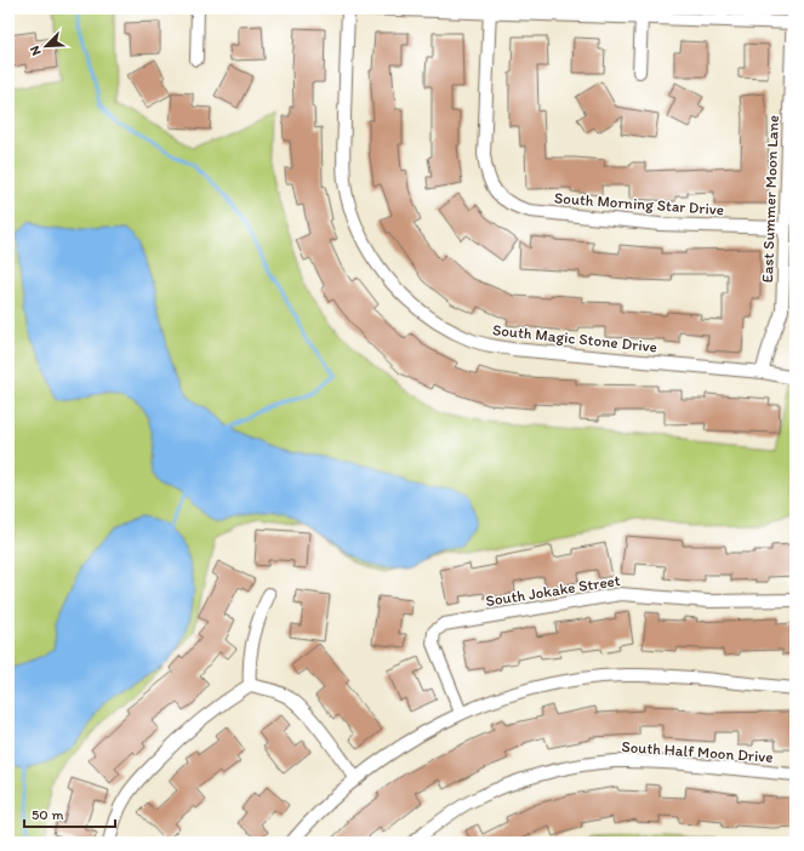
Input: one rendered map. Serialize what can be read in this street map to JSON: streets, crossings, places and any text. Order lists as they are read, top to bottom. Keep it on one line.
{"streets":{"street":["East Summer Moon Lane","South Morning Star Drive","South Magic Stone Drive","South Jokake Street","South Half Moon Drive"]},"crossings":[["East Summer Moon Lane","South Morning Star Drive"],["East Summer Moon Lane","South Magic Stone Drive"]],"scale_bar":"50 m","north":"bottom left"}
